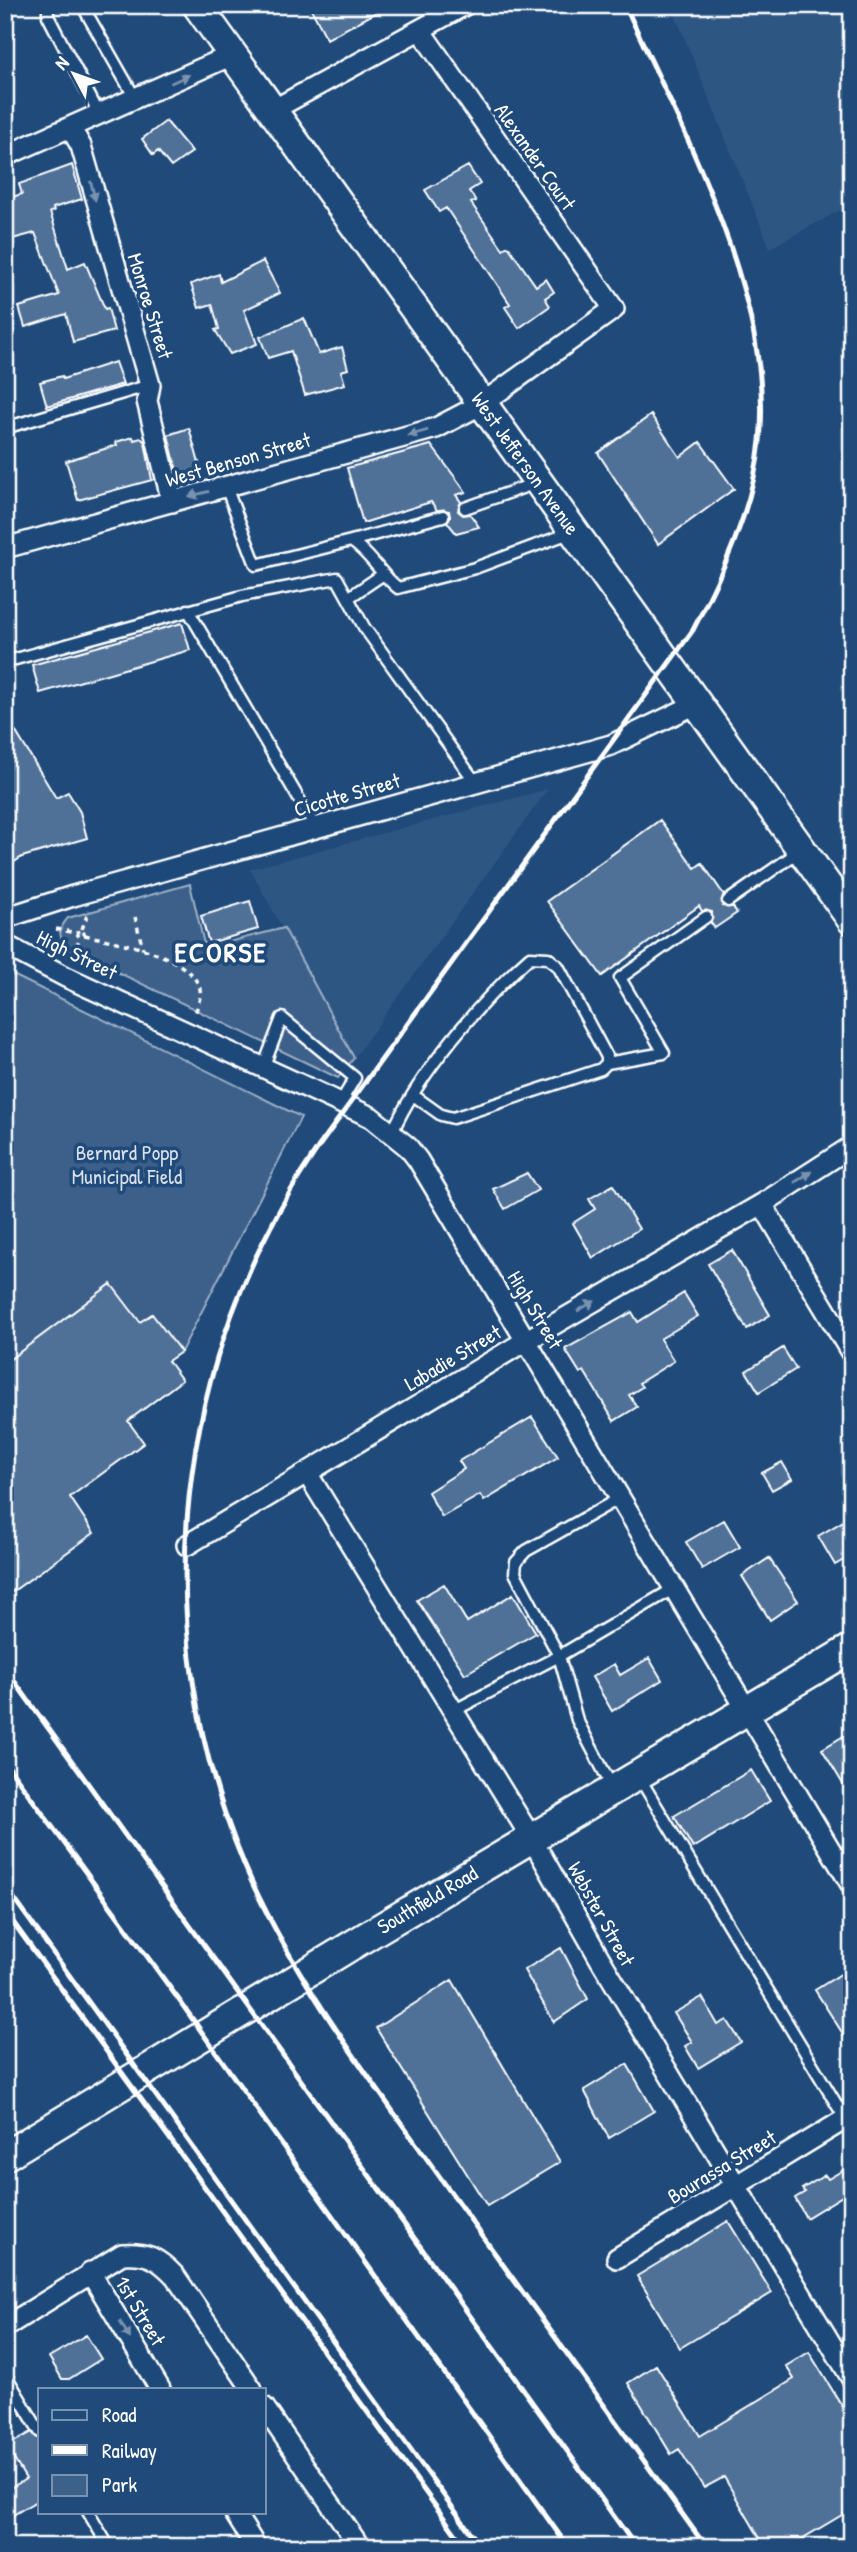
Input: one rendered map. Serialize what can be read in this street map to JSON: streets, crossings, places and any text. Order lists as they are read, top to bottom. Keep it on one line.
{"streets":{"main road":["West Jefferson Avenue","Southfield Road"],"street":["Alexander Court","Monroe Street","West Benson Street","Cicotte Street","High Street","Labadie Street","Webster Street","Bourassa Street","1st Street"]},"crossings":[["Alexander Court","West Benson Street"],["Monroe Street","West Benson Street"],["West Benson Street","West Jefferson Avenue"],["West Jefferson Avenue","Cicotte Street"],["High Street","Labadie Street"],["High Street","Southfield Road"],["Labadie Street","Webster Street"],["Southfield Road","Webster Street"],["Webster Street","Bourassa Street"]],"one_way":["Monroe Street","West Benson Street","Labadie Street","1st Street"],"districts":["ECORSE"],"parks":["Bernard Popp Municipal Field"],"legend":["Road","Railway","Park"],"north":"top left"}
